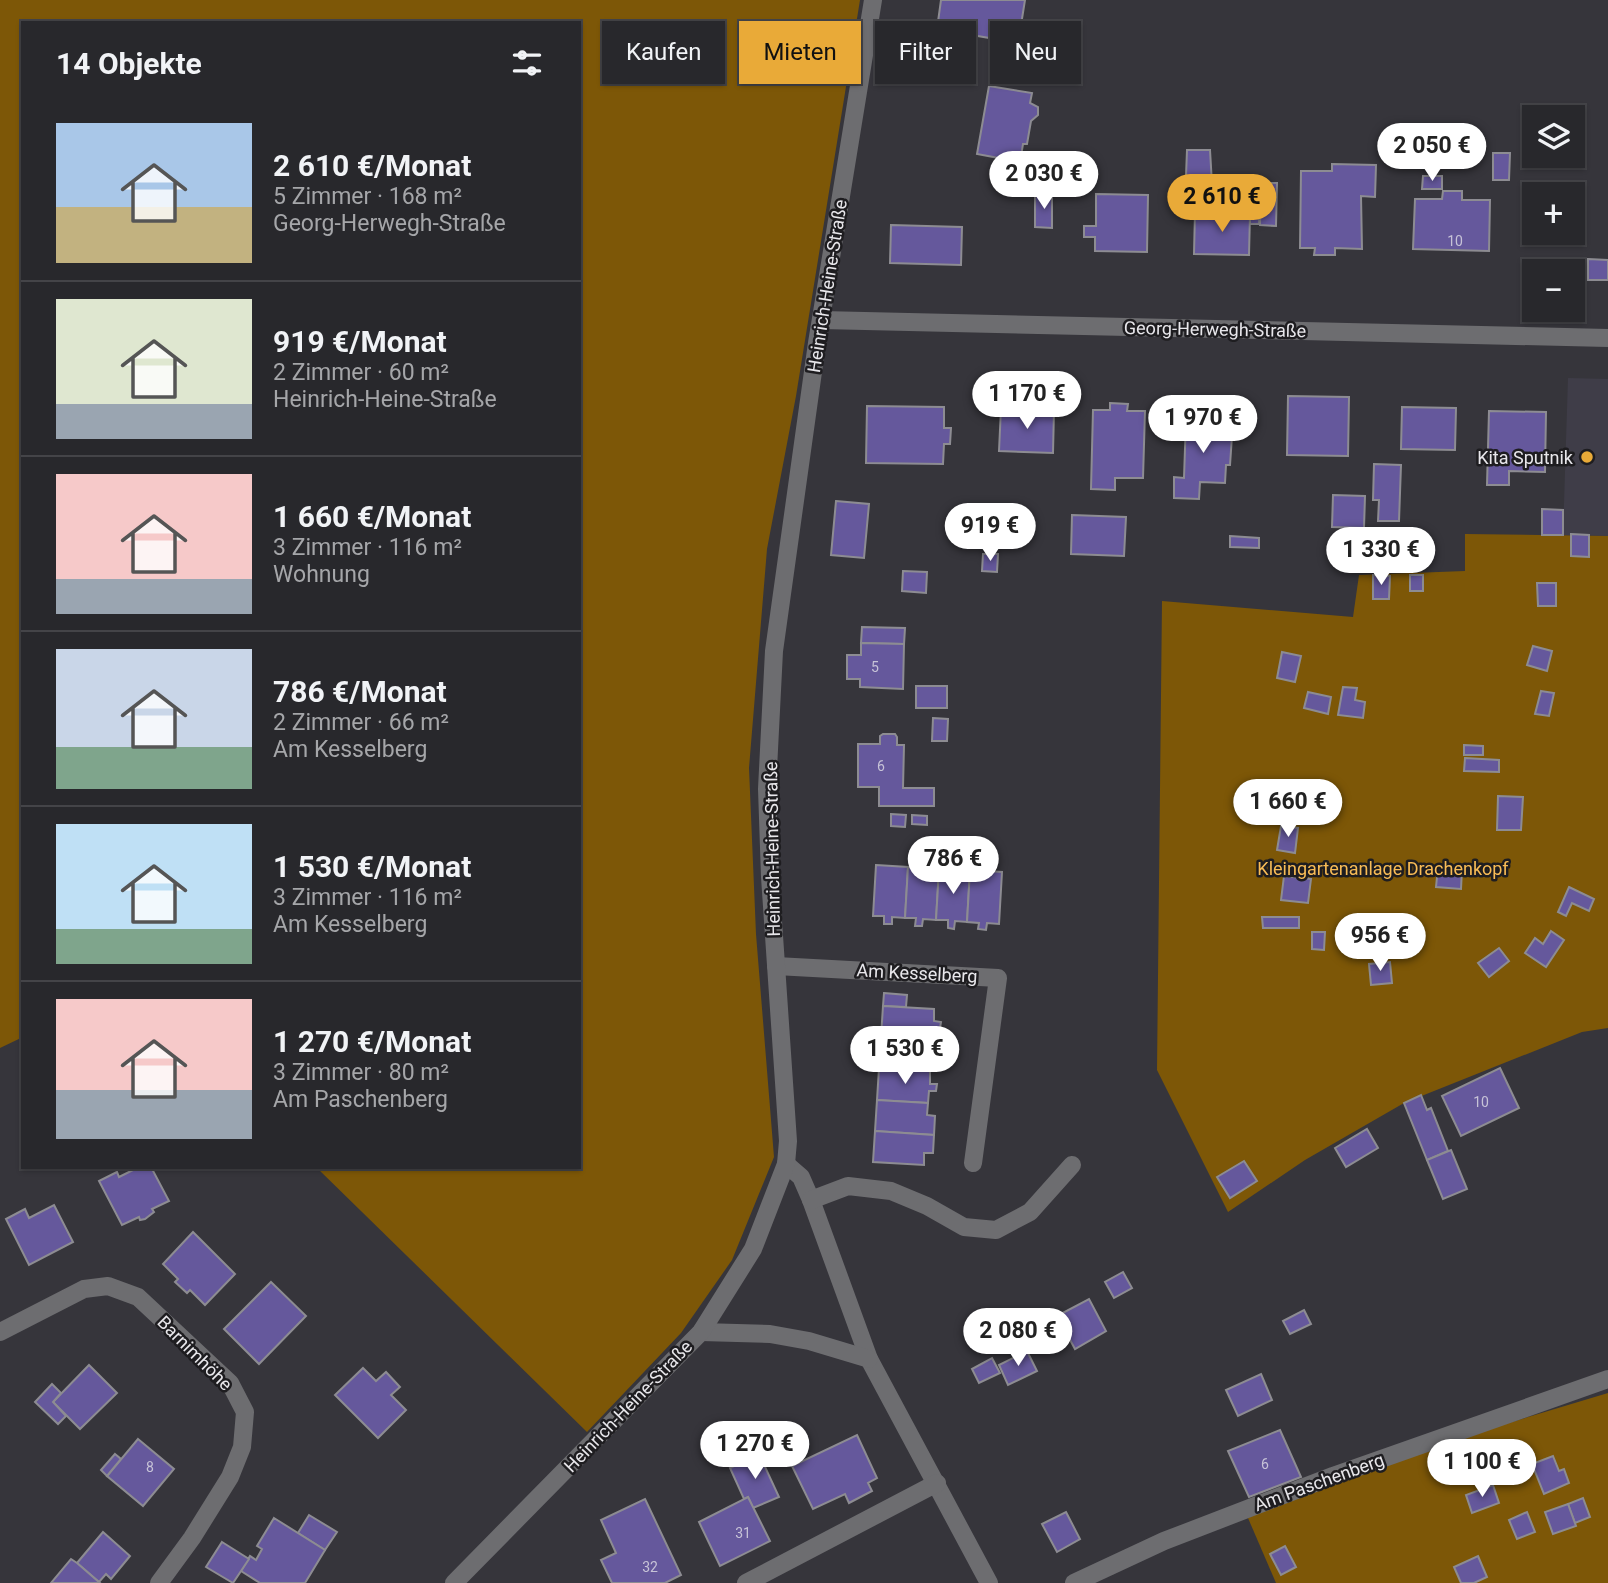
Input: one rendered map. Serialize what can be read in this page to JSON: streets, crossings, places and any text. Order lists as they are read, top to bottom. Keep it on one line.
{"streets":{"street":["Heinrich-Heine-Straße","Georg-Herwegh-Straße","Am Kesselberg","Barnimhöhe","Am Paschenberg"]},"crossings":[["Heinrich-Heine-Straße","Georg-Herwegh-Straße"],["Heinrich-Heine-Straße","Am Kesselberg"]],"parks":["Kleingartenanlage Drachenkopf"],"places":["Kita Sputnik"],"house_numbers":["10","5","6","10","6","8","31","32"],"page":{"chip":["Kaufen","Mieten","Filter","Neu"],"heading":"14 Objekte","map_buttons":["+","−"],"list":[{"name":"2 610 €/Monat","note":"5 Zimmer · 168 m² · Georg-Herwegh-Straße"},{"name":"919 €/Monat","note":"2 Zimmer · 60 m² · Heinrich-Heine-Straße"},{"name":"1 660 €/Monat","note":"3 Zimmer · 116 m² · Wohnung"},{"name":"786 €/Monat","note":"2 Zimmer · 66 m² · Am Kesselberg"},{"name":"1 530 €/Monat","note":"3 Zimmer · 116 m² · Am Kesselberg"},{"name":"1 270 €/Monat","note":"3 Zimmer · 80 m² · Am Paschenberg"}],"price":["2 050 €","2 030 €","2 610 €","1 170 €","1 970 €","919 €","1 330 €","1 660 €","786 €","956 €","1 530 €","2 080 €","1 270 €","1 100 €"]}}
